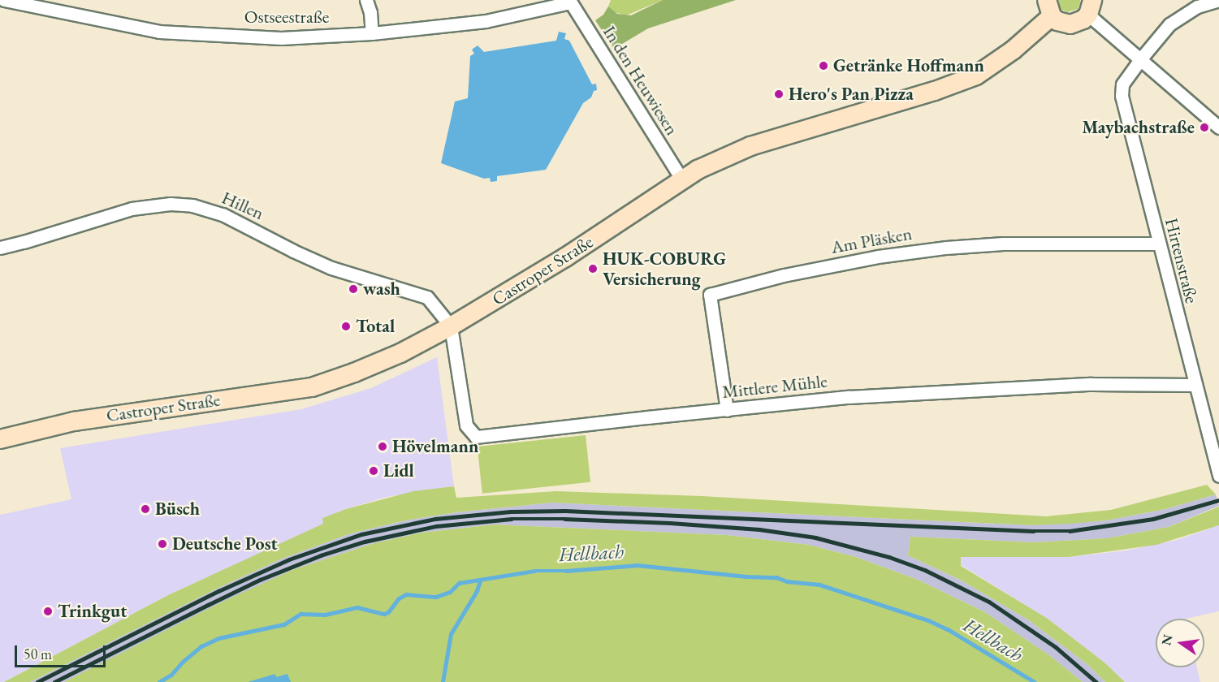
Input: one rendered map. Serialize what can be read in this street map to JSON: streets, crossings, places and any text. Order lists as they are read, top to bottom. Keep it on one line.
{"streets":{"main road":["Castroper Straße"],"street":["Ostseestraße","In den Heuwiesen","Hillen","Am Pläsken","Hirtenstraße","Mittlere Mühle"]},"crossings":[["Ostseestraße","In den Heuwiesen"],["In den Heuwiesen","Castroper Straße"],["Hillen","Castroper Straße"],["Hillen","Mittlere Mühle"],["Am Pläsken","Hirtenstraße"],["Am Pläsken","Mittlere Mühle"],["Hirtenstraße","Mittlere Mühle"],["Castroper Straße","Mittlere Mühle"]],"water":["Hellbach"],"places":["Getränke Hoffmann","Hero's Pan Pizza","Maybachstraße","HUK-COBURG Versicherung","wash","Total","Hövelmann","Lidl","Büsch","Deutsche Post","Trinkgut"],"scale_bar":"50 m","north":"left"}
